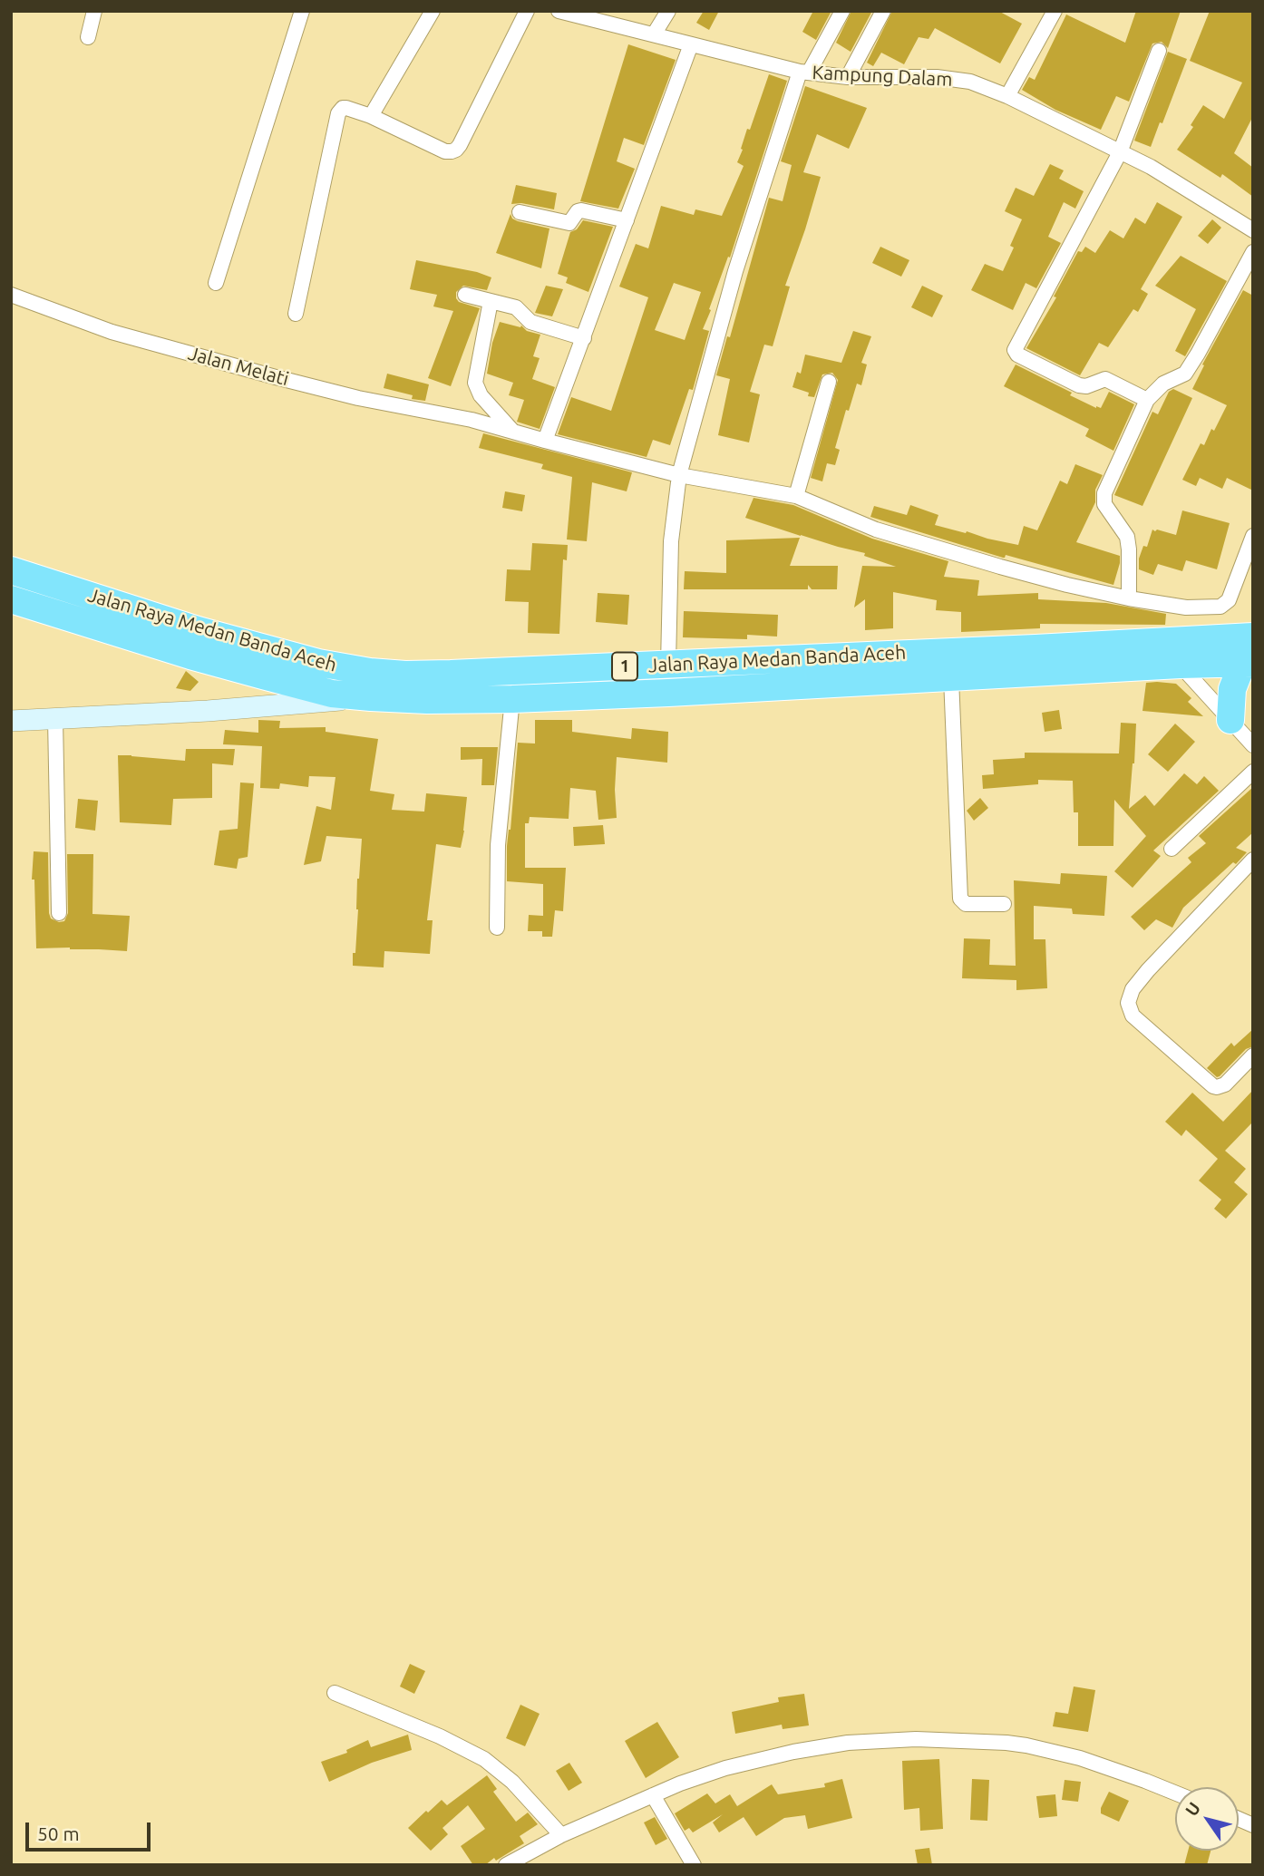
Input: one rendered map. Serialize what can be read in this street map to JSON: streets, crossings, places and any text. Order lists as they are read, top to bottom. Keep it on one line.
{"streets":{"highway":["Jalan Raya Medan Banda Aceh","1"],"street":["Kampung Dalam","Jalan Melati"]},"crossings":[["Jalan Melati","Jalan Raya Medan Banda Aceh"]],"scale_bar":"50 m","north":"top left"}
